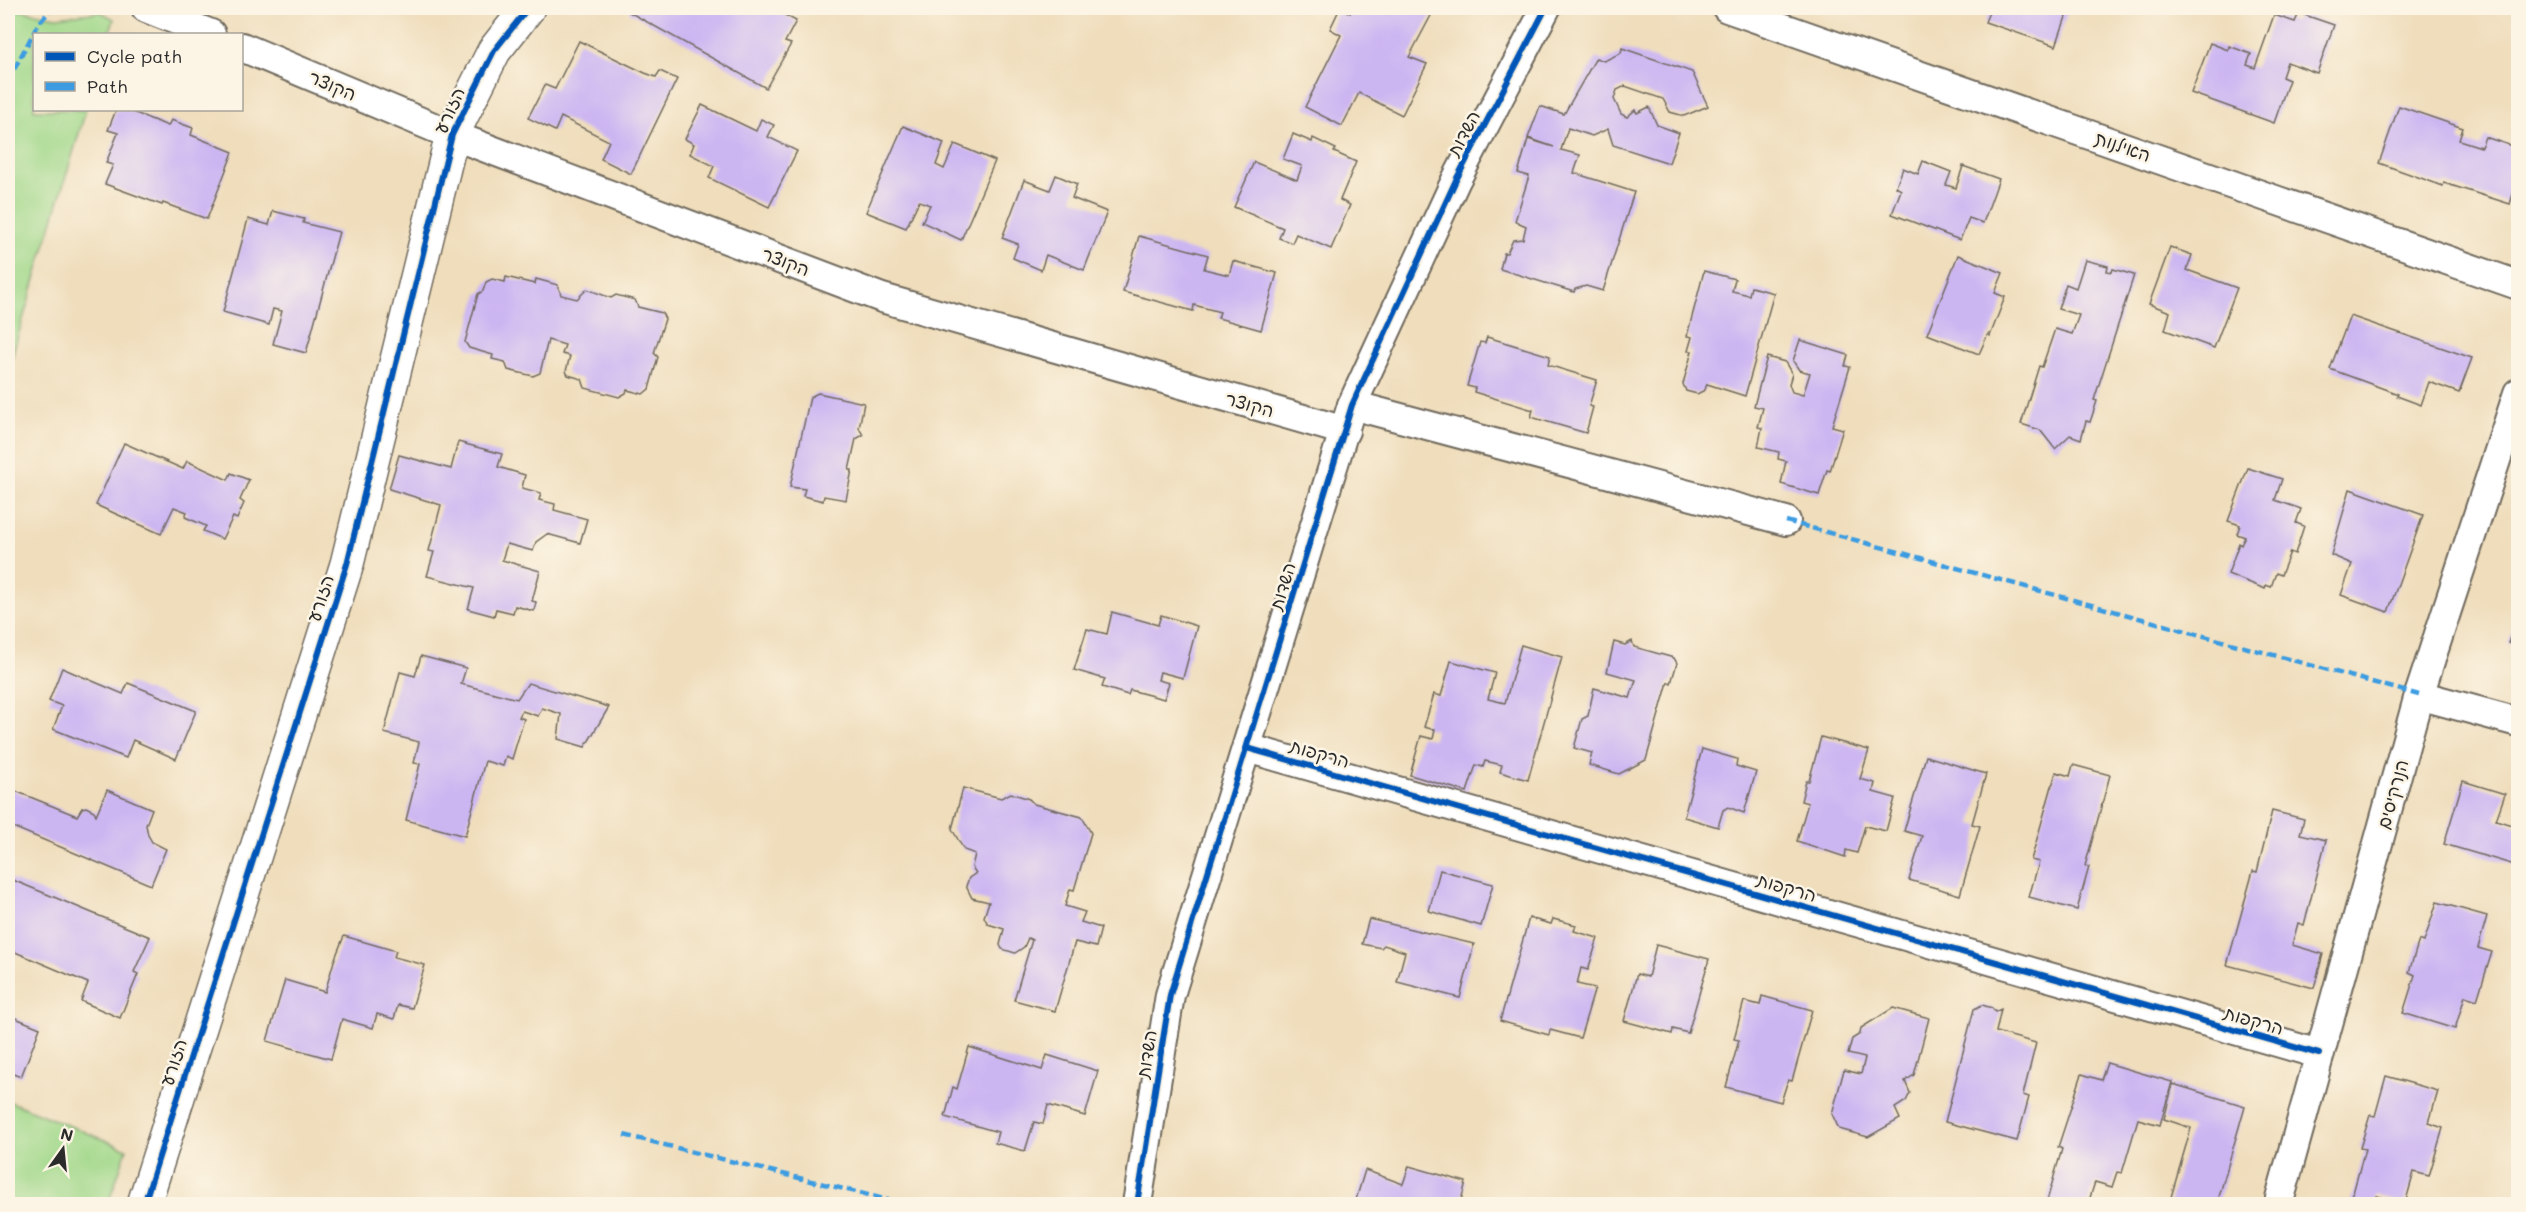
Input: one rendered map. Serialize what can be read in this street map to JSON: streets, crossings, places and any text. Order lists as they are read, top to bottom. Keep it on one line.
{"streets":{"street":["הקוצר","הזורע","השדות","האילנות","הרקפות","הנרקיסים"]},"crossings":[["הקוצר","הזורע"],["הקוצר","השדות"],["השדות","הרקפות"],["הרקפות","הנרקיסים"]],"legend":["Cycle path","Path"],"north":"top"}
